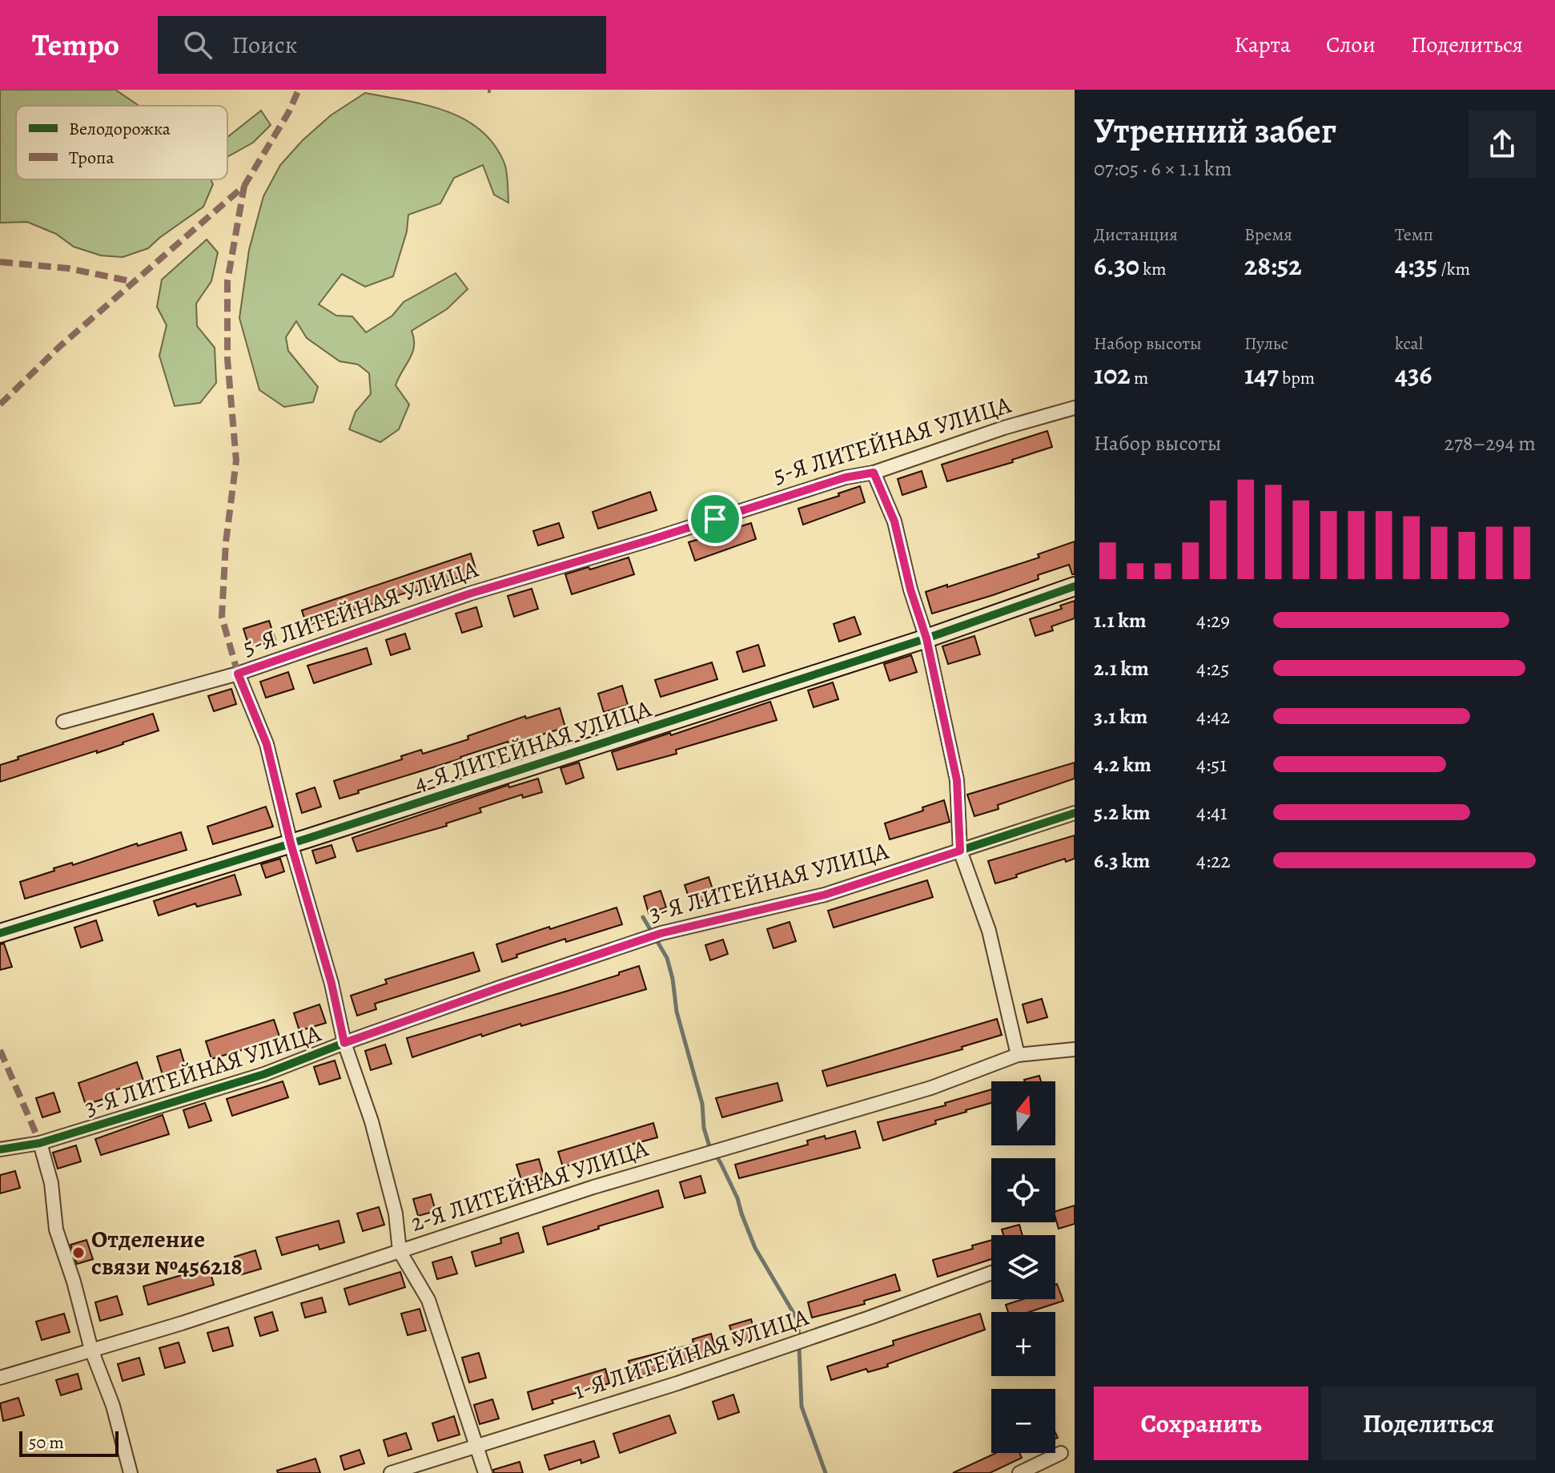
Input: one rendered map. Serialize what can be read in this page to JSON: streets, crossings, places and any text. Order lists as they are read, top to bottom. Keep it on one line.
{"streets":{"street":["5-Я ЛИТЕЙНАЯ УЛИЦА","4-Я ЛИТЕЙНАЯ УЛИЦА","3-Я ЛИТЕЙНАЯ УЛИЦА","2-Я ЛИТЕЙНАЯ УЛИЦА","1-Я ЛИТЕЙНАЯ УЛИЦА"]},"places":["Отделение связи №456218"],"legend":["Велодорожка","Тропа"],"scale_bar":"50 m","north":"top","page":{"header":"Tempo","search":"Поиск","nav":["Карта","Слои","Поделиться"],"heading":["Утренний забег","07:05 · 6 × 1.1 km"],"stats":[["Дистанция","6.30 km"],["Время","28:52"],["Темп","4:35 /km"],["Набор высоты","102 m"],["Пульс","147 bpm"],["kcal","436"]],"chart":["Набор высоты","278–294 m"],"list":[{"name":"1.1 km","note":"4:29"},{"name":"2.1 km","note":"4:25"},{"name":"3.1 km","note":"4:42"},{"name":"4.2 km","note":"4:51"},{"name":"5.2 km","note":"4:41"},{"name":"6.3 km","note":"4:22"}],"map_buttons":["+","−"],"buttons":["Сохранить","Поделиться"],"scale":"50 m"}}
